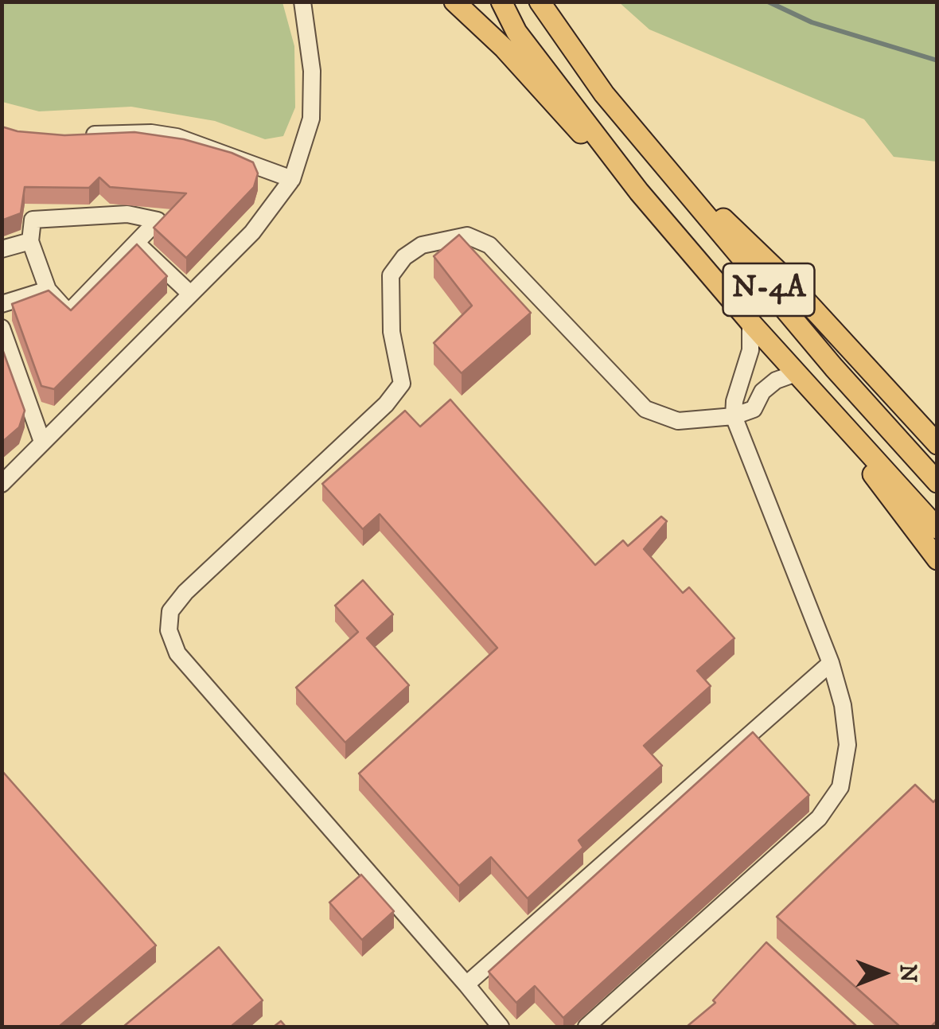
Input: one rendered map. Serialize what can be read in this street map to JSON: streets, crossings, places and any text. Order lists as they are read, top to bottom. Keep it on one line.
{"streets":{"main road":["N-4A"]},"north":"right"}
